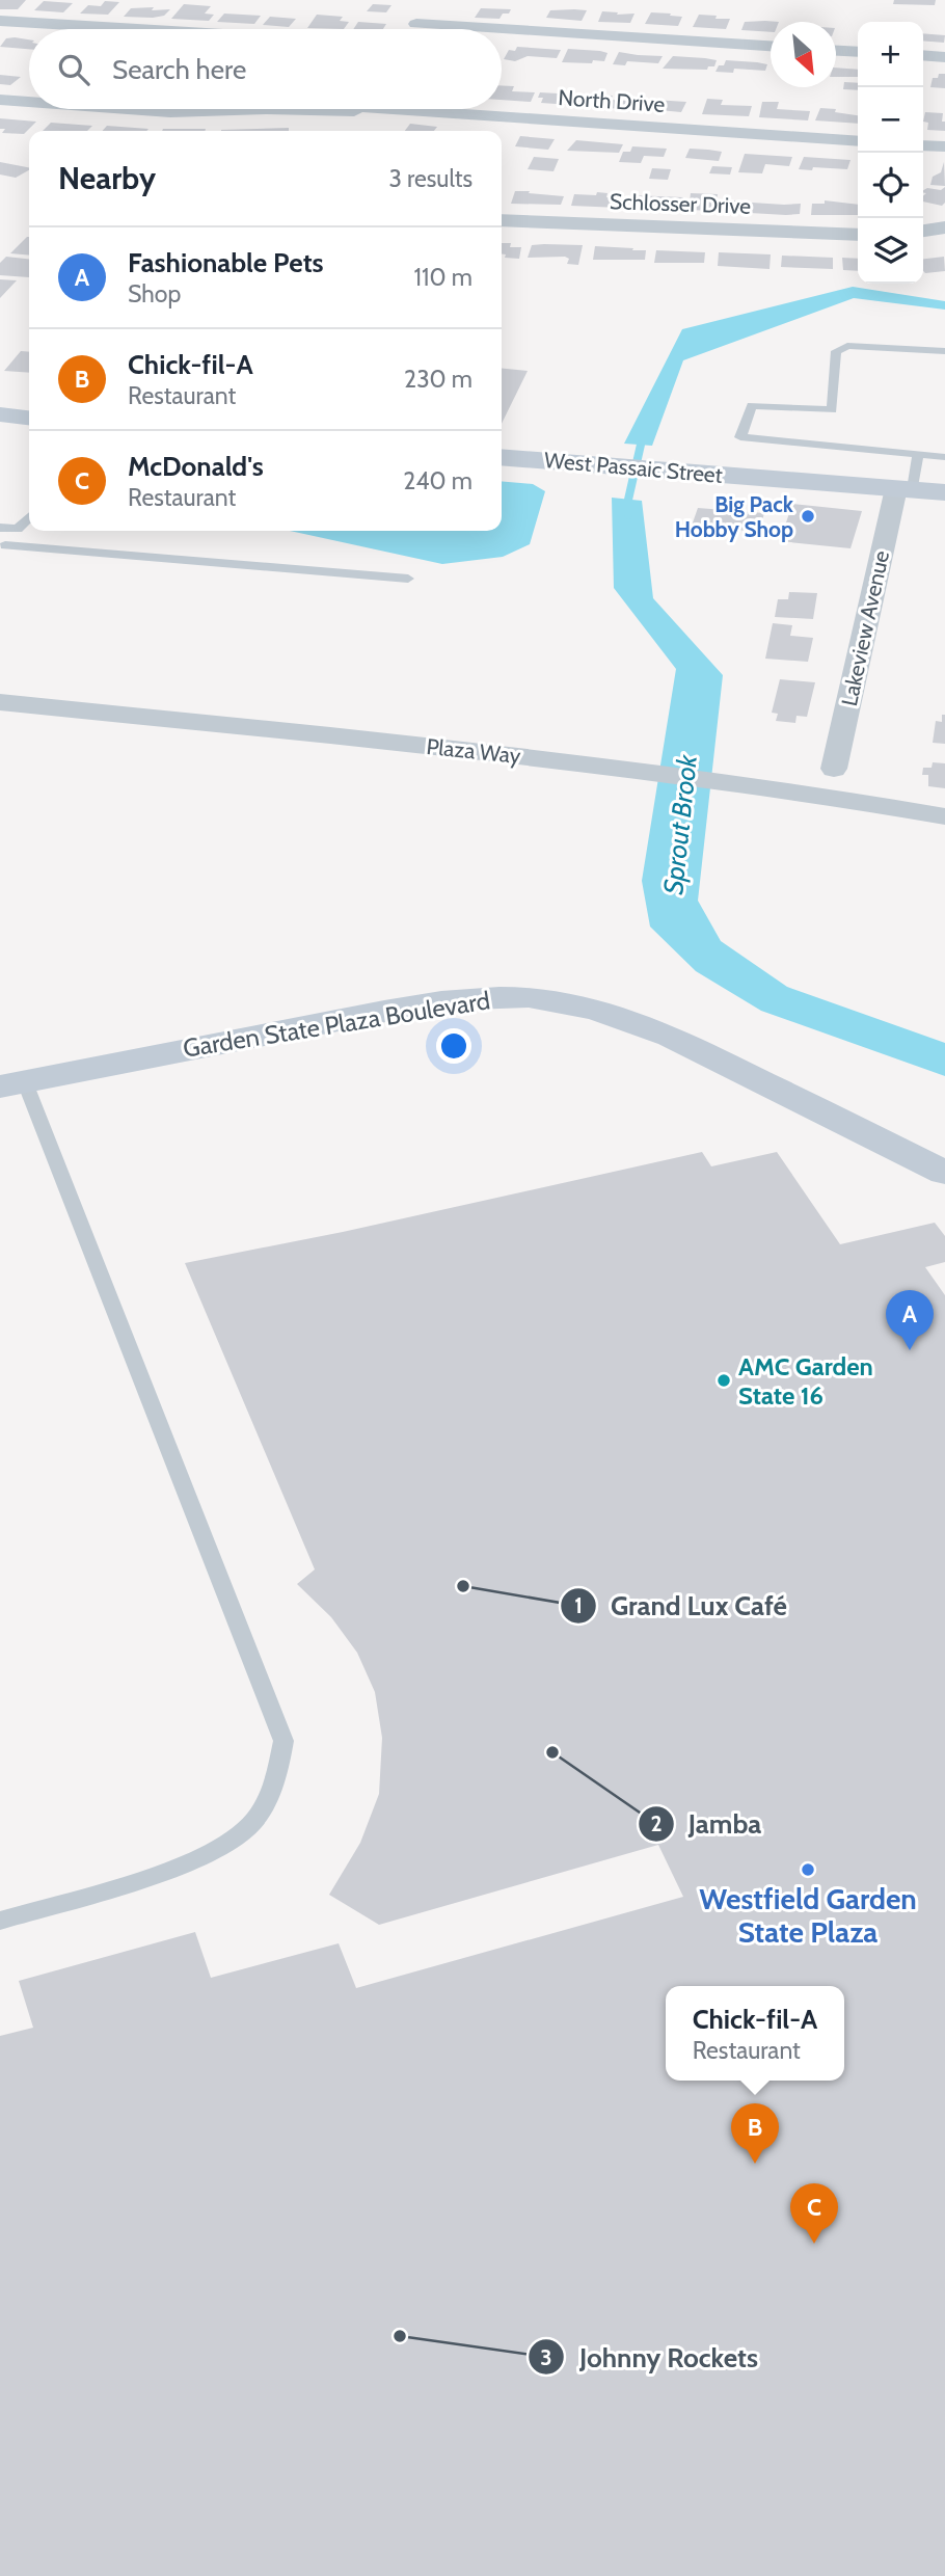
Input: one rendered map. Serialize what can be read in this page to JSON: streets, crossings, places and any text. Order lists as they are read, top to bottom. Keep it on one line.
{"streets":{"street":["North Drive","Schlosser Drive","West Passaic Street","Lakeview Avenue","Plaza Way","Garden State Plaza Boulevard"]},"crossings":[["West Passaic Street","Lakeview Avenue"]],"water":["Sprout Brook"],"places":["Big Pack Hobby Shop","AMC Garden State 16","Grand Lux Café","Jamba","Westfield Garden State Plaza","Johnny Rockets"],"north":"bottom right","page":{"map_buttons":["+","−"],"search":"Search here","heading":["Nearby","3 results"],"list":[{"mark":"A","name":"Fashionable Pets","note":"Shop","value":"110 m"},{"mark":"B","name":"Chick-fil-A","note":"Restaurant","value":"230 m"},{"mark":"C","name":"McDonald's","note":"Restaurant","value":"240 m"}],"pins":["A","B","C"],"popup":["Chick-fil-A","Restaurant"]}}
